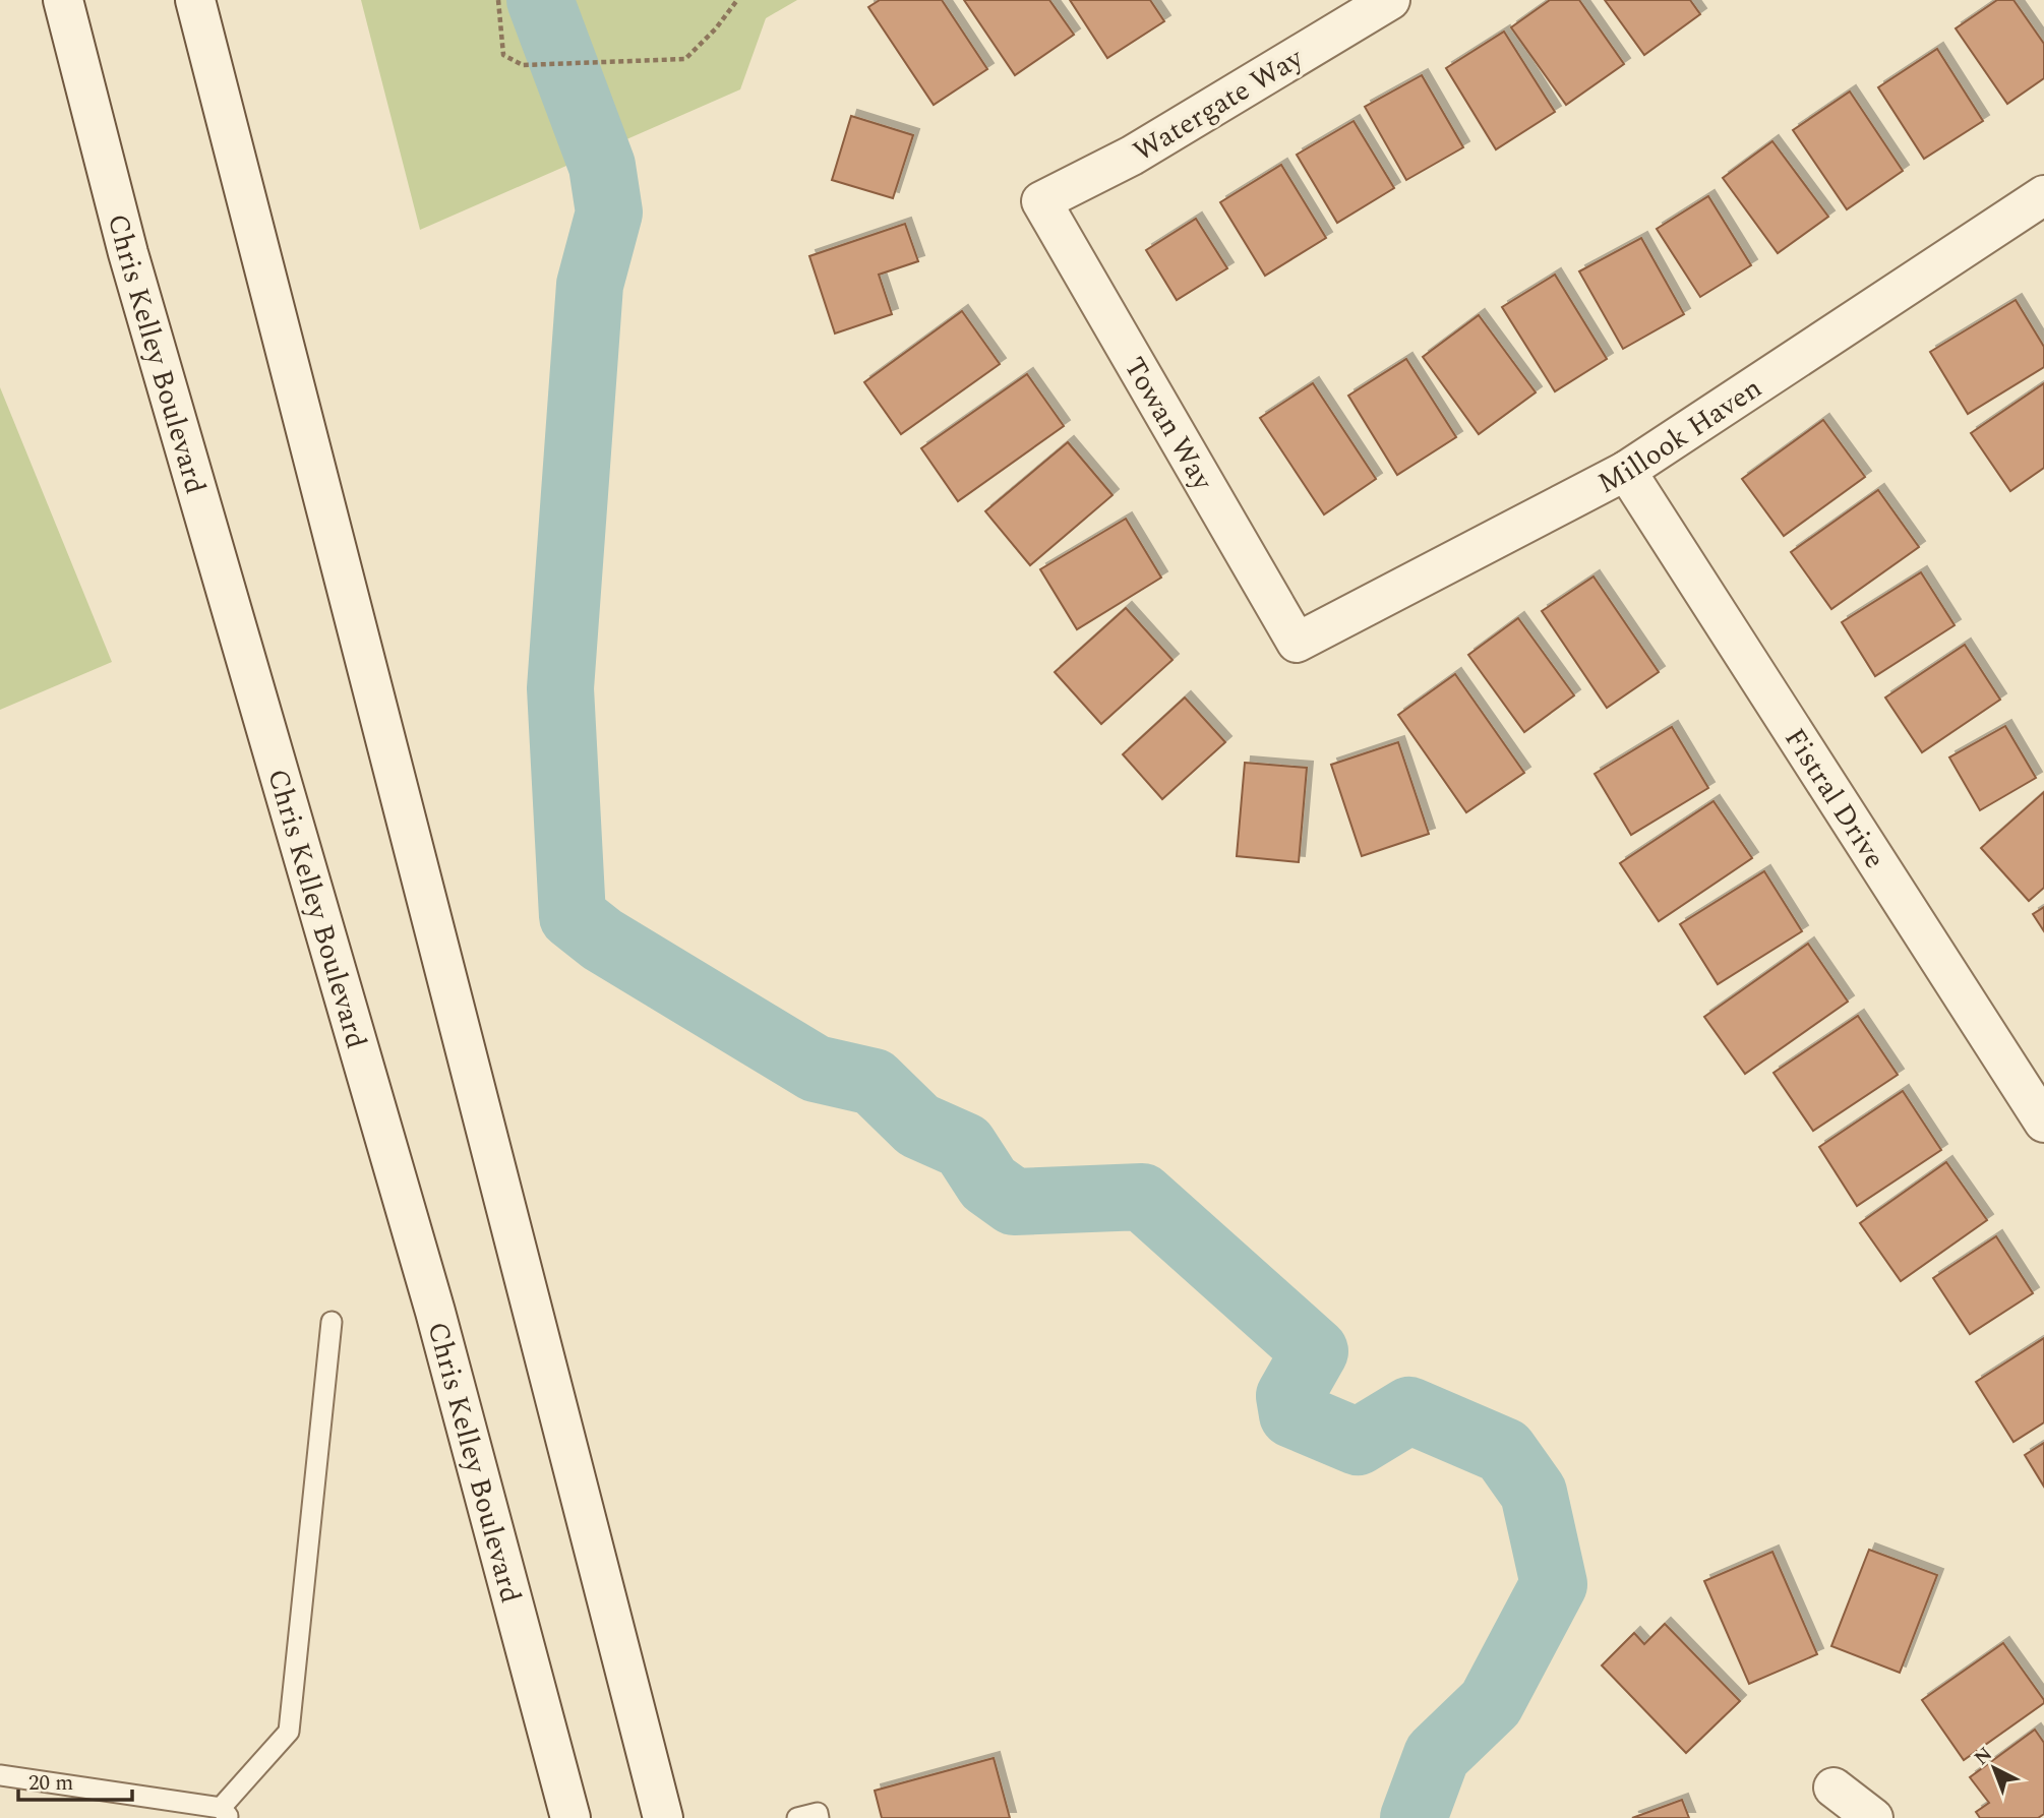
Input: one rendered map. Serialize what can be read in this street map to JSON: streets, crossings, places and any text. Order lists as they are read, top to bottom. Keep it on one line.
{"streets":{"main road":["Watergate Way","Chris Kelley Boulevard","Towan Way","Millook Haven","Fistral Drive"]},"crossings":[["Watergate Way","Towan Way"],["Towan Way","Millook Haven"],["Millook Haven","Fistral Drive"]],"scale_bar":"20 m","north":"top left"}
